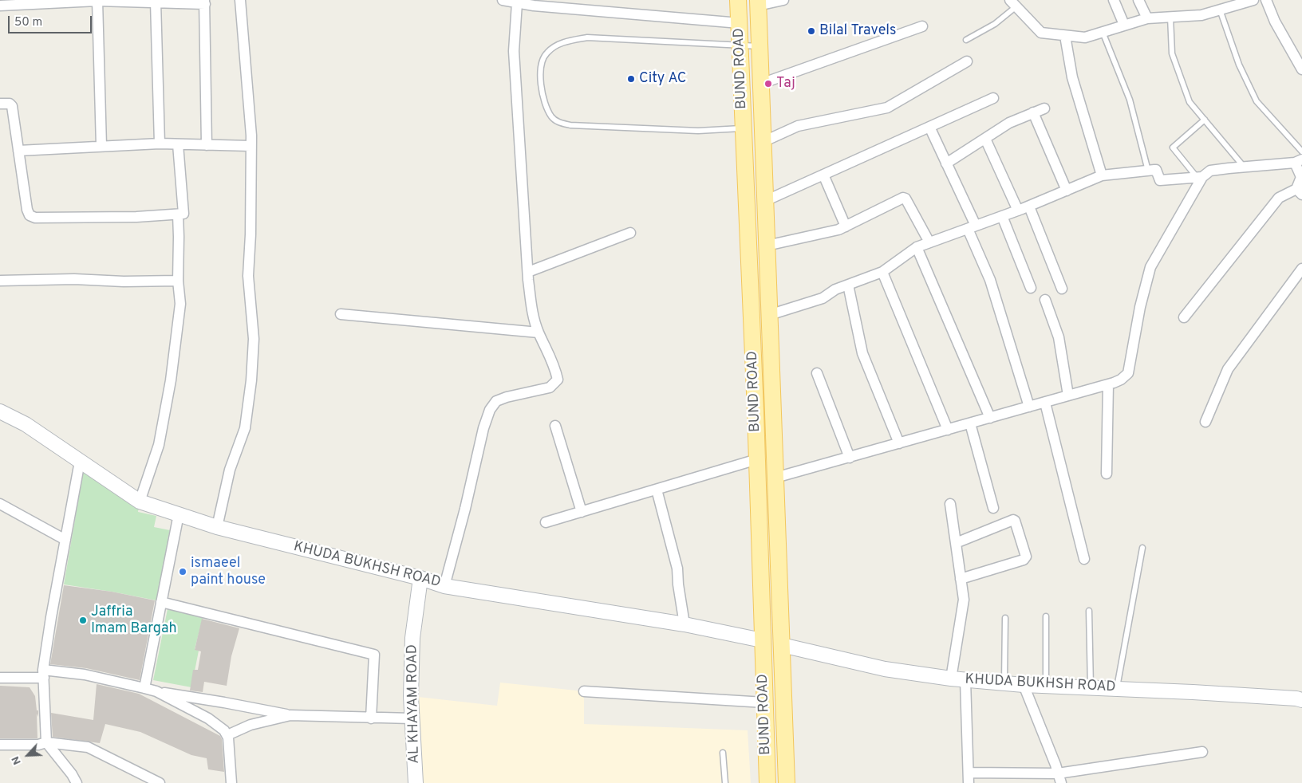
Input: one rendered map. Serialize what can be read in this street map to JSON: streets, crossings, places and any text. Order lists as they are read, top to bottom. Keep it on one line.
{"streets":{"main road":["BUND ROAD"],"street":["KHUDA BUKHSH ROAD","AL KHAYAM ROAD"]},"crossings":[["BUND ROAD","KHUDA BUKHSH ROAD"],["KHUDA BUKHSH ROAD","AL KHAYAM ROAD"]],"places":["Bilal Travels","City AC","Taj","ismaeel paint house","Jaffria Imam Bargah"],"scale_bar":"50 m","north":"bottom left"}
